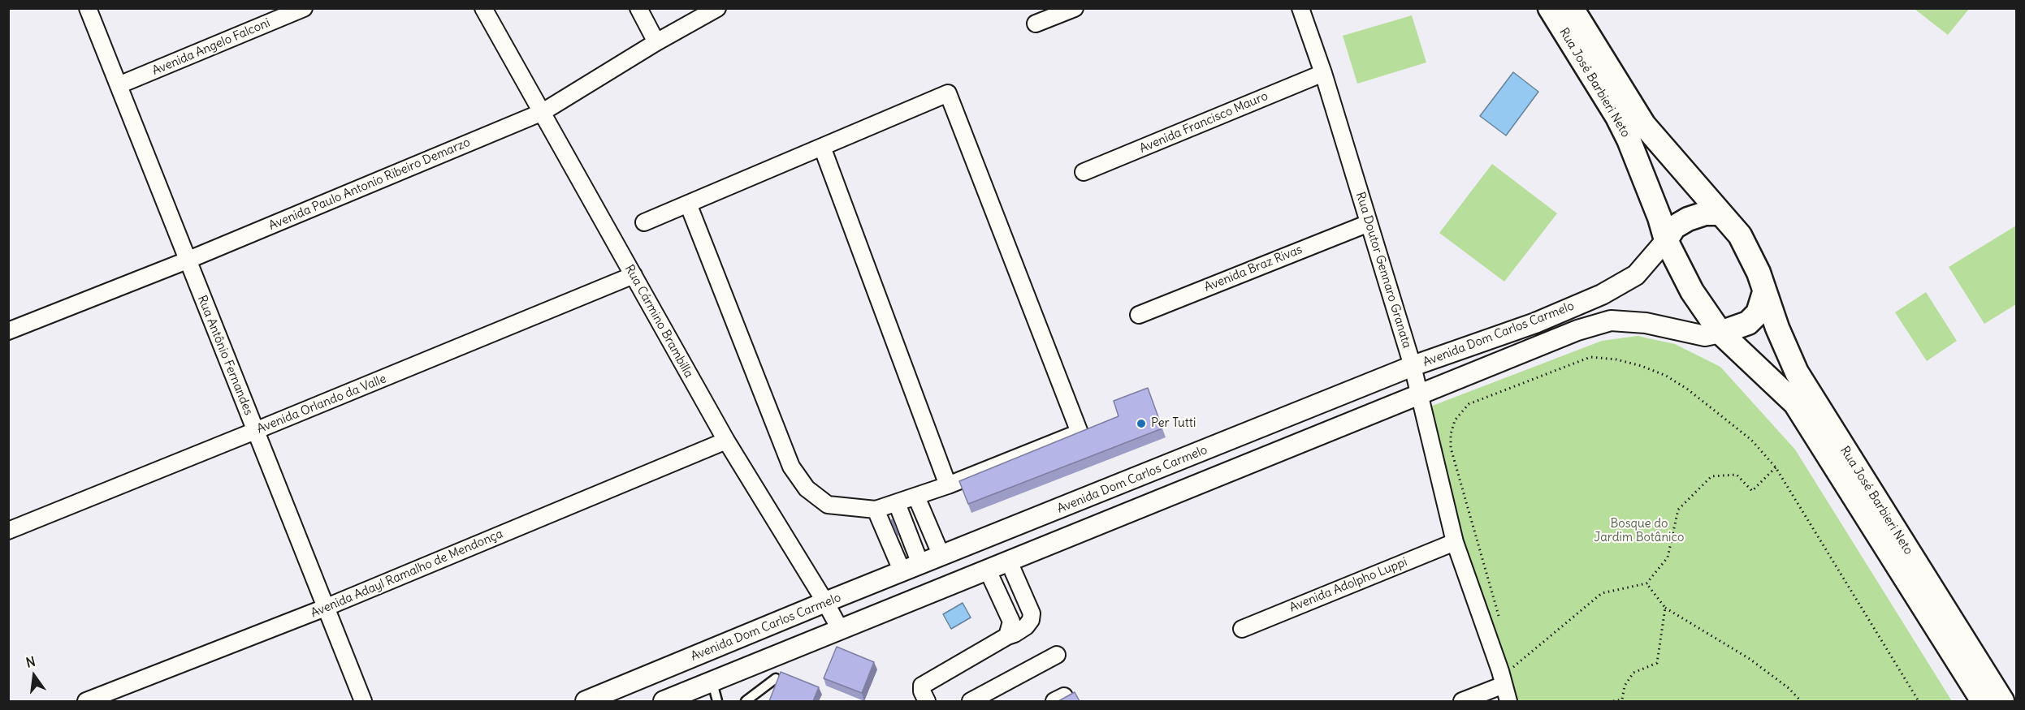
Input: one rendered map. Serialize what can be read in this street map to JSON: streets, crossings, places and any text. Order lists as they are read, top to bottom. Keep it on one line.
{"streets":{"main road":["Rua José Barbieri Neto"],"street":["Avenida Angelo Falconi","Avenida Francisco Mauro","Avenida Paulo Antonio Ribeiro Demarzo","Avenida Braz Rivas","Rua Doutor Gennaro Granata","Rua Cármino Brambilla","Avenida Dom Carlos Carmelo","Rua Antônio Fernandes","Avenida Orlando da Valle","Avenida Adayl Ramalho de Mendonça","Avenida Adolpho Luppi"]},"crossings":[["Avenida Angelo Falconi","Rua Antônio Fernandes"],["Rua José Barbieri Neto","Avenida Dom Carlos Carmelo"],["Avenida Francisco Mauro","Rua Doutor Gennaro Granata"],["Avenida Paulo Antonio Ribeiro Demarzo","Rua Cármino Brambilla"],["Avenida Paulo Antonio Ribeiro Demarzo","Rua Antônio Fernandes"],["Avenida Braz Rivas","Rua Doutor Gennaro Granata"],["Rua Doutor Gennaro Granata","Avenida Dom Carlos Carmelo"],["Rua Doutor Gennaro Granata","Avenida Adolpho Luppi"],["Rua Cármino Brambilla","Avenida Dom Carlos Carmelo"],["Rua Cármino Brambilla","Avenida Orlando da Valle"],["Rua Cármino Brambilla","Avenida Adayl Ramalho de Mendonça"],["Rua Antônio Fernandes","Avenida Orlando da Valle"],["Rua Antônio Fernandes","Avenida Adayl Ramalho de Mendonça"]],"parks":["Bosque do Jardim Botânico"],"places":["Per Tutti"],"north":"top"}
